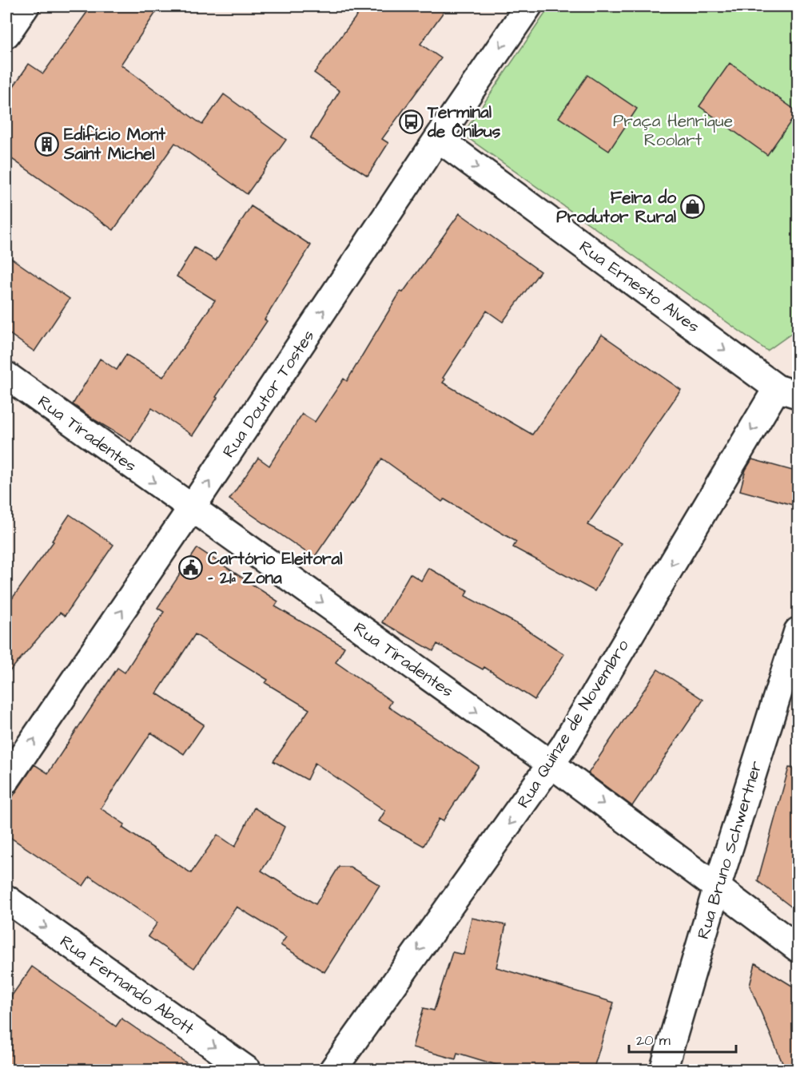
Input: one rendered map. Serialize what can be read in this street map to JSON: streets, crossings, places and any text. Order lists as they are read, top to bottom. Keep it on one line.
{"streets":{"street":["Rua Ernesto Alves","Rua Doutor Tostes","Rua Tiradentes","Rua Quinze de Novembro","Rua Bruno Schwertner","Rua Fernando Abott"]},"crossings":[["Rua Ernesto Alves","Rua Doutor Tostes"],["Rua Ernesto Alves","Rua Quinze de Novembro"],["Rua Doutor Tostes","Rua Tiradentes"],["Rua Tiradentes","Rua Quinze de Novembro"],["Rua Tiradentes","Rua Bruno Schwertner"]],"one_way":["Rua Ernesto Alves","Rua Tiradentes","Rua Quinze de Novembro","Rua Fernando Abott"],"parks":["Praça Henrique Roolart"],"places":{"bus stop":["Terminal de Ônibus"],"building":["Edifício Mont Saint Michel"],"shop":["Feira do Produtor Rural"],"public building":["Cartório Eleitoral - 21ª Zona"]},"scale_bar":"20 m"}
